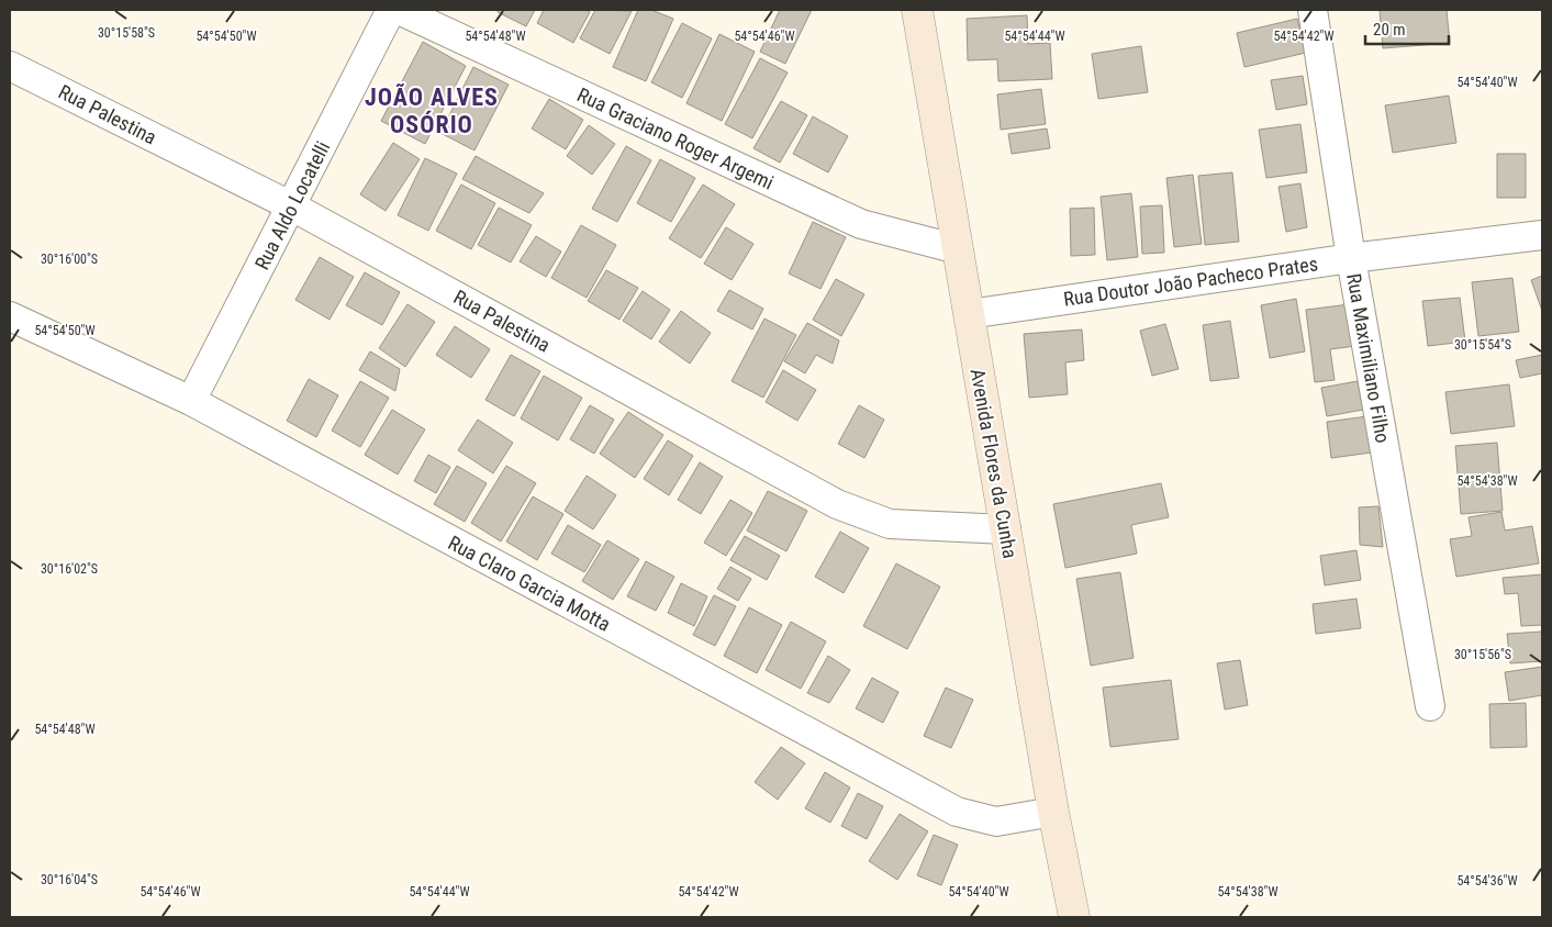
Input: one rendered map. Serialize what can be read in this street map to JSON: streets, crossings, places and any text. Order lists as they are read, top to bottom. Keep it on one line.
{"streets":{"street":["Rua Palestina","Rua Graciano Roger Argemi","Rua Aldo Locatelli","Rua Doutor João Pacheco Prates","Rua Maximiliano Filho","Avenida Flores da Cunha","Rua Claro Garcia Motta"]},"crossings":[["Rua Palestina","Rua Aldo Locatelli"],["Rua Palestina","Avenida Flores da Cunha"],["Rua Graciano Roger Argemi","Avenida Flores da Cunha"],["Rua Aldo Locatelli","Rua Claro Garcia Motta"],["Rua Doutor João Pacheco Prates","Rua Maximiliano Filho"],["Rua Doutor João Pacheco Prates","Avenida Flores da Cunha"],["Avenida Flores da Cunha","Rua Claro Garcia Motta"]],"districts":["JOÃO ALVES OSÓRIO"],"scale_bar":"20 m","coordinates":["30°15'58\"S","54°54'50\"W","54°54'48\"W","54°54'46\"W","54°54'44\"W","54°54'42\"W","54°54'40\"W","30°16'00\"S","30°15'54\"S","54°54'38\"W","30°16'02\"S","30°15'56\"S","30°16'04\"S","54°54'36\"W"]}
